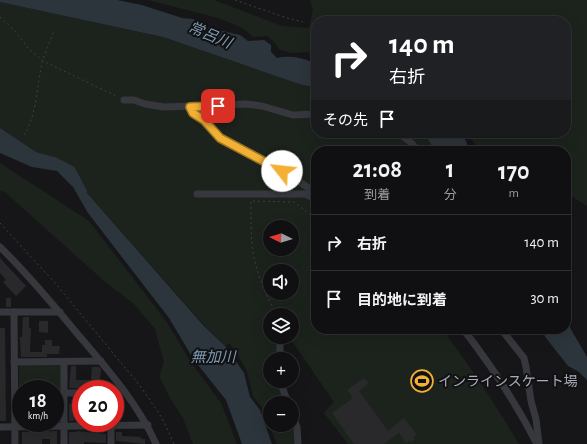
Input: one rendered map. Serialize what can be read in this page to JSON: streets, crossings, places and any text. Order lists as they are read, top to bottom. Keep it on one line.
{"water":["常呂川","無加川"],"places":{"sports":["インラインスケート場"]},"north":"left","page":{"turn":["140 m","右折"],"then":"その先","eta":["21:08","到着","1","分","170","m"],"list":[{"name":"右折","value":"140 m"},{"name":"目的地に到着","value":"30 m"}],"map_buttons":["+","−"],"speed":"18 km/h","limit":"20"}}
